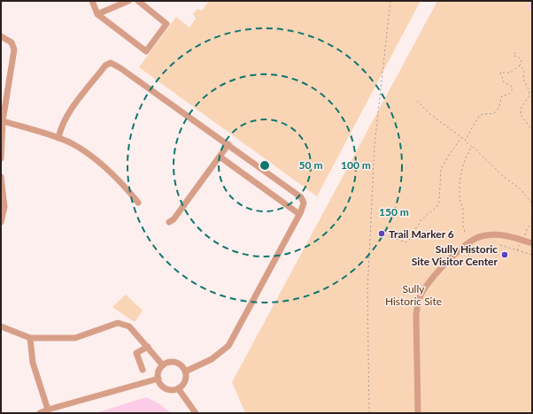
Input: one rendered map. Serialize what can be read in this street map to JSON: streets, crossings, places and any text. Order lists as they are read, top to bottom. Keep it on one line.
{"parks":["Sully Historic Site"],"places":["Trail Marker 6","Sully Historic Site Visitor Center"],"rings":["50 m","100 m","150 m"]}
